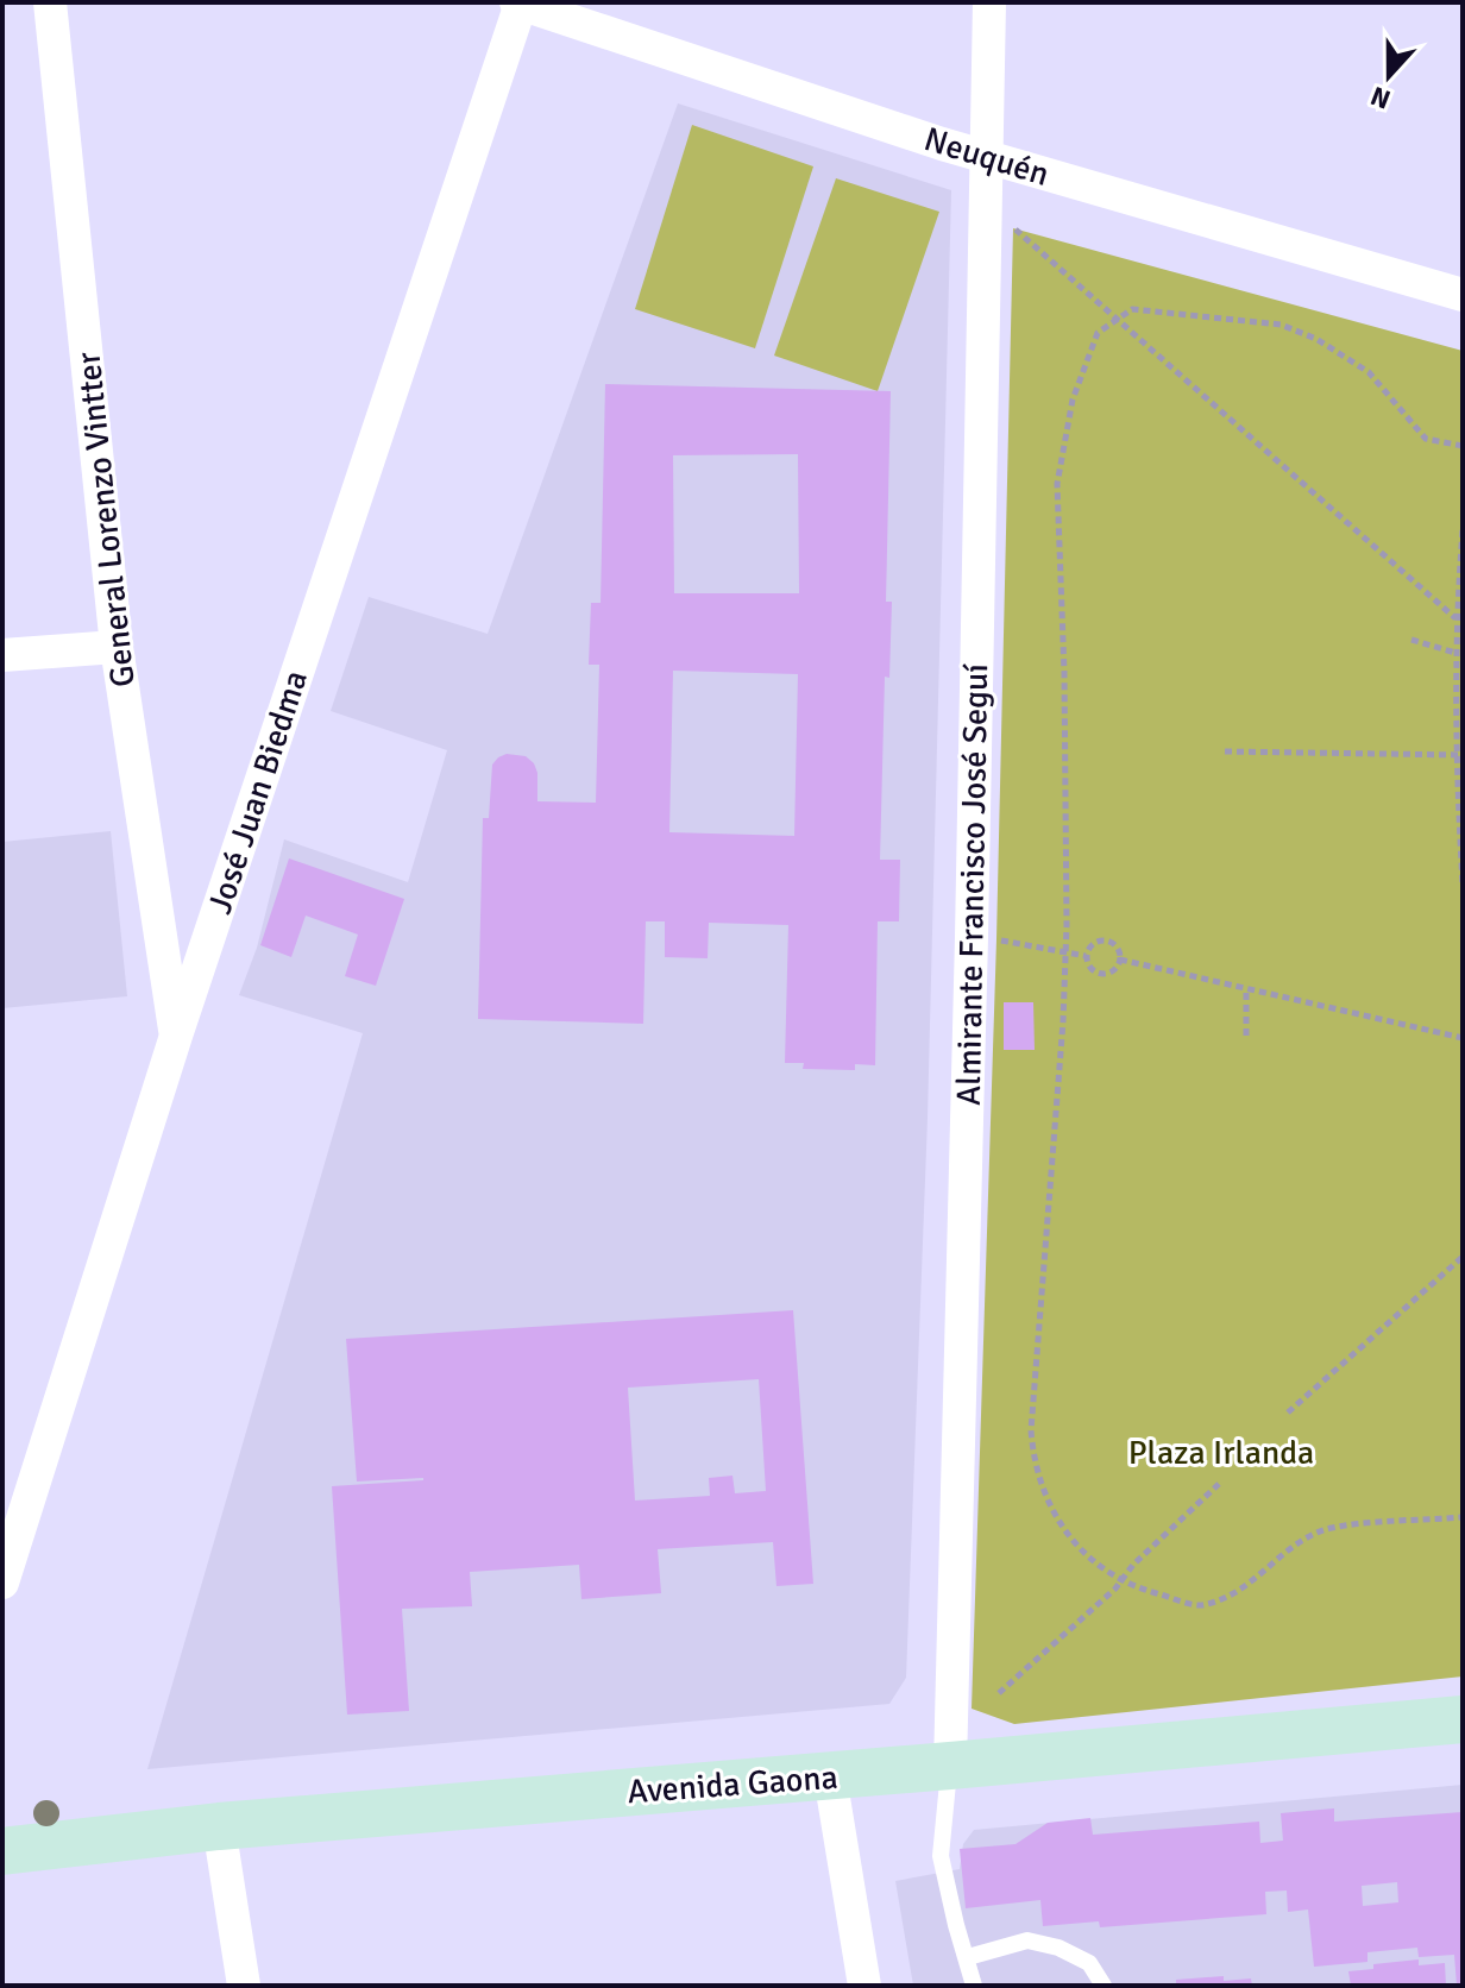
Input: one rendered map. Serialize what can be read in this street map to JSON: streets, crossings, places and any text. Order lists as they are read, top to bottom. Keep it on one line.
{"streets":{"main road":["Avenida Gaona"],"street":["Neuquén","General Lorenzo Vintter","José Juan Biedma","Almirante Francisco José Seguí"]},"crossings":[["Neuquén","José Juan Biedma"],["Neuquén","Almirante Francisco José Seguí"],["General Lorenzo Vintter","José Juan Biedma"],["Almirante Francisco José Seguí","Avenida Gaona"]],"parks":["Plaza Irlanda"],"north":"bottom"}
